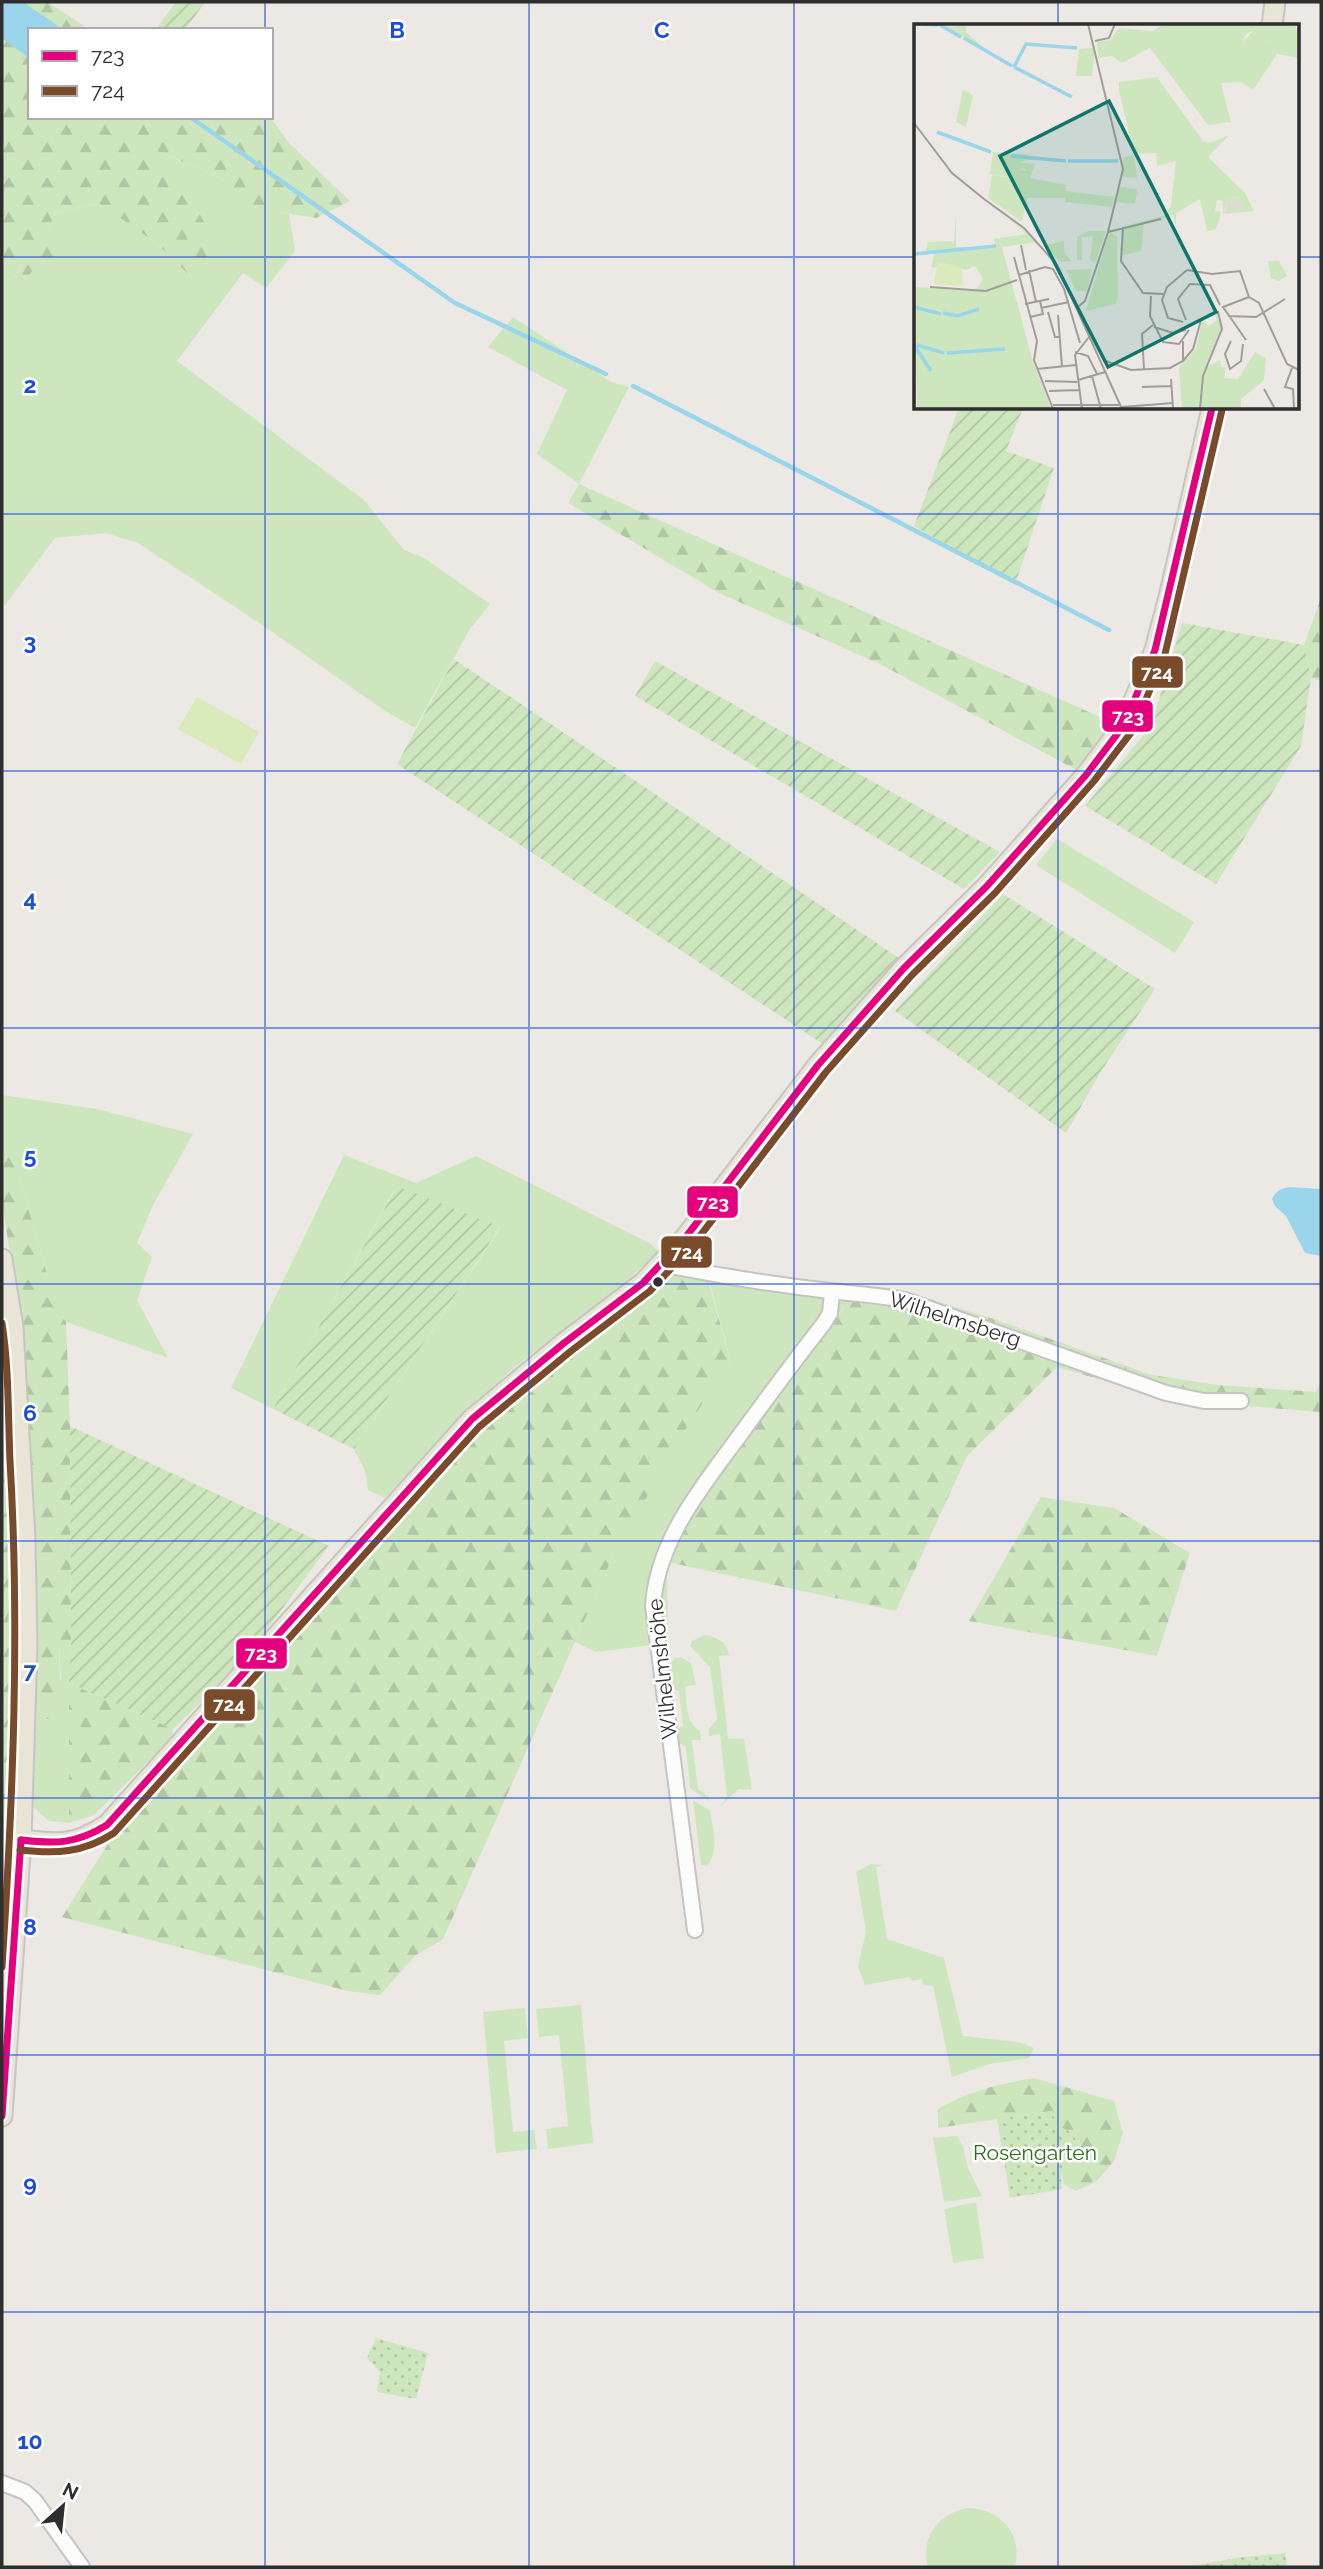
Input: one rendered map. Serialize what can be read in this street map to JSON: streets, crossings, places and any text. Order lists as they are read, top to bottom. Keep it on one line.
{"streets":{"street":["Wilhelmsberg","Wilhelmshöhe"]},"crossings":[["Wilhelmsberg","Wilhelmshöhe"]],"parks":["Rosengarten"],"lines":["transit line 723","transit line 724"],"legend":["723","724"],"north":"top right","grid":{"columns":["B","C"],"rows":["2","3","4","5","6","7","8","9","10"]}}
